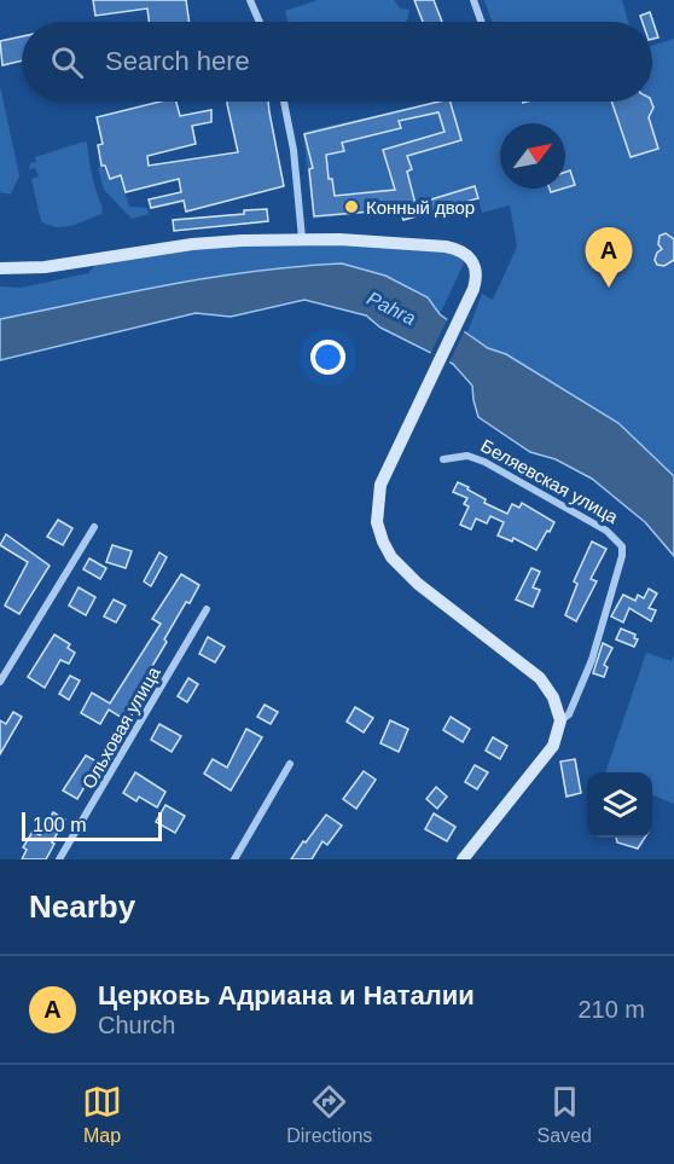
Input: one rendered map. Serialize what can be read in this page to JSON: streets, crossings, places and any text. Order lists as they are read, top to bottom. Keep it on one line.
{"streets":{"main road":["Беляевская улица"],"street":["Ольховая улица"]},"water":["Pahra"],"places":["Конный двор"],"scale_bar":"100 m","north":"top right","page":{"search":"Search here","pins":"A","scale":"100 m","heading":"Nearby","list":[{"mark":"A","name":"Церковь Адриана и Наталии","note":"Church","value":"210 m"}],"nav":["Map","Directions","Saved"]}}
